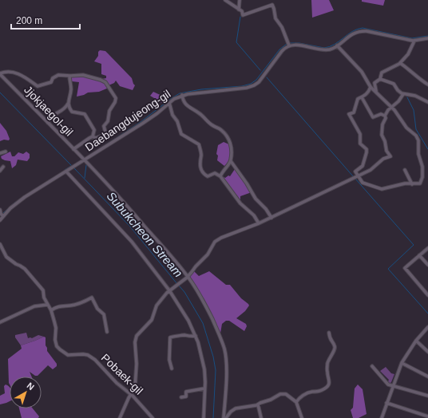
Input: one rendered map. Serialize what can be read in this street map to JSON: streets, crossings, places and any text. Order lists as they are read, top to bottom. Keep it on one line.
{"streets":{"street":["Jjokjaegol-gil","Daebangdujeong-gil","Pobaek-gil"]},"crossings":[["Jjokjaegol-gil","Daebangdujeong-gil"]],"water":["Subukcheon Stream"],"scale_bar":"200 m","north":"top right"}
